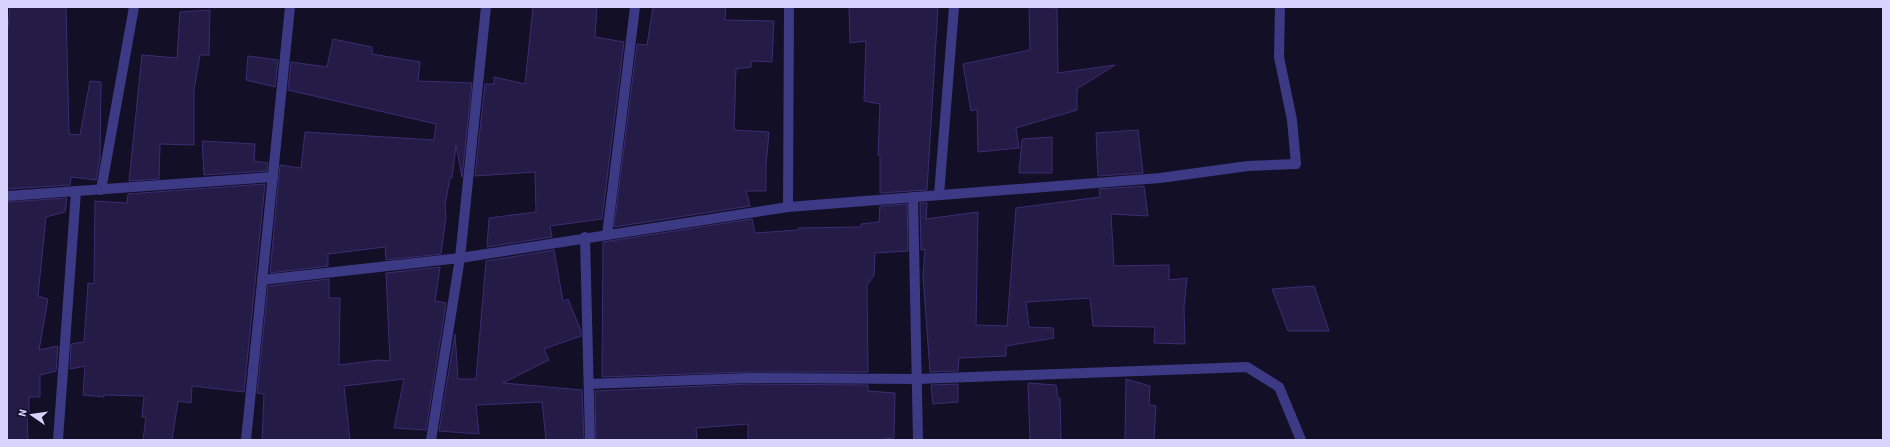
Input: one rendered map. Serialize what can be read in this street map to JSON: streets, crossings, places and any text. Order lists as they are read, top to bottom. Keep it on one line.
{"north":"left"}
